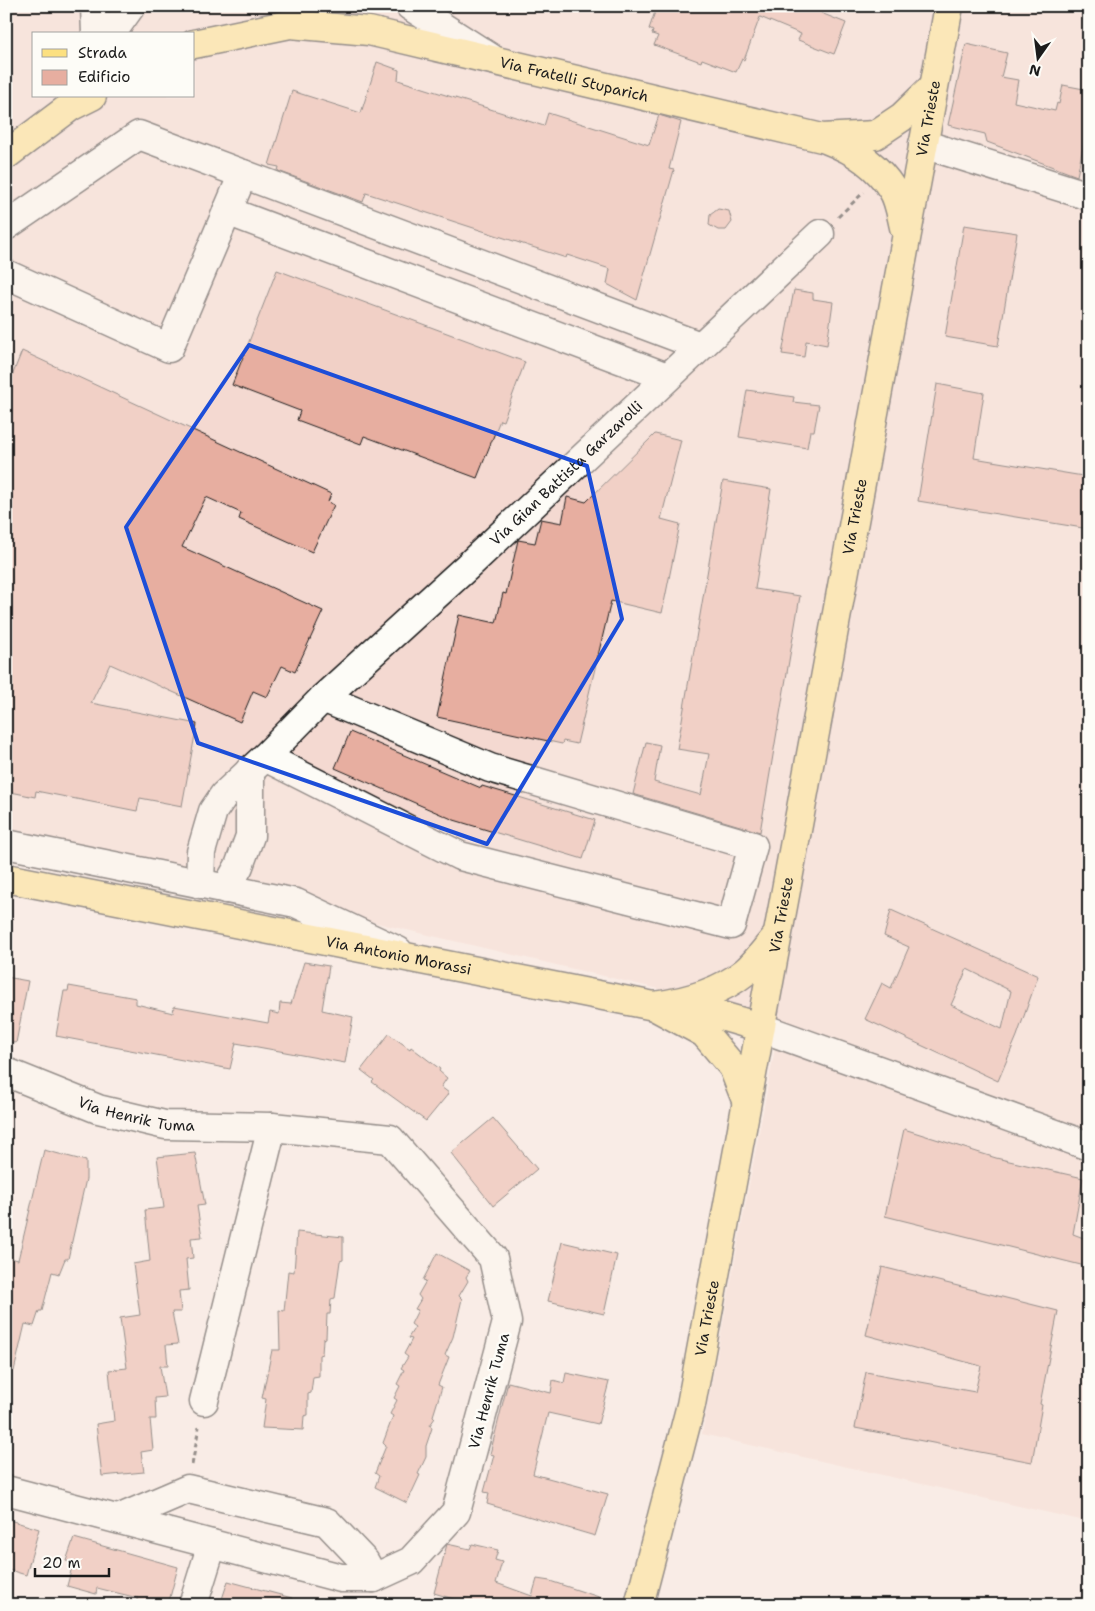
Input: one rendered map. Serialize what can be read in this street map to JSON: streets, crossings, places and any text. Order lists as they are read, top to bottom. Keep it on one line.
{"streets":{"main road":["Via Fratelli Stuparich","Via Trieste","Via Antonio Morassi"],"street":["Via Gian Battista Garzarolli","Via Henrik Tuma"]},"crossings":[["Via Fratelli Stuparich","Via Trieste"],["Via Trieste","Via Antonio Morassi"]],"legend":["Strada","Edificio"],"scale_bar":"20 m","north":"bottom"}
